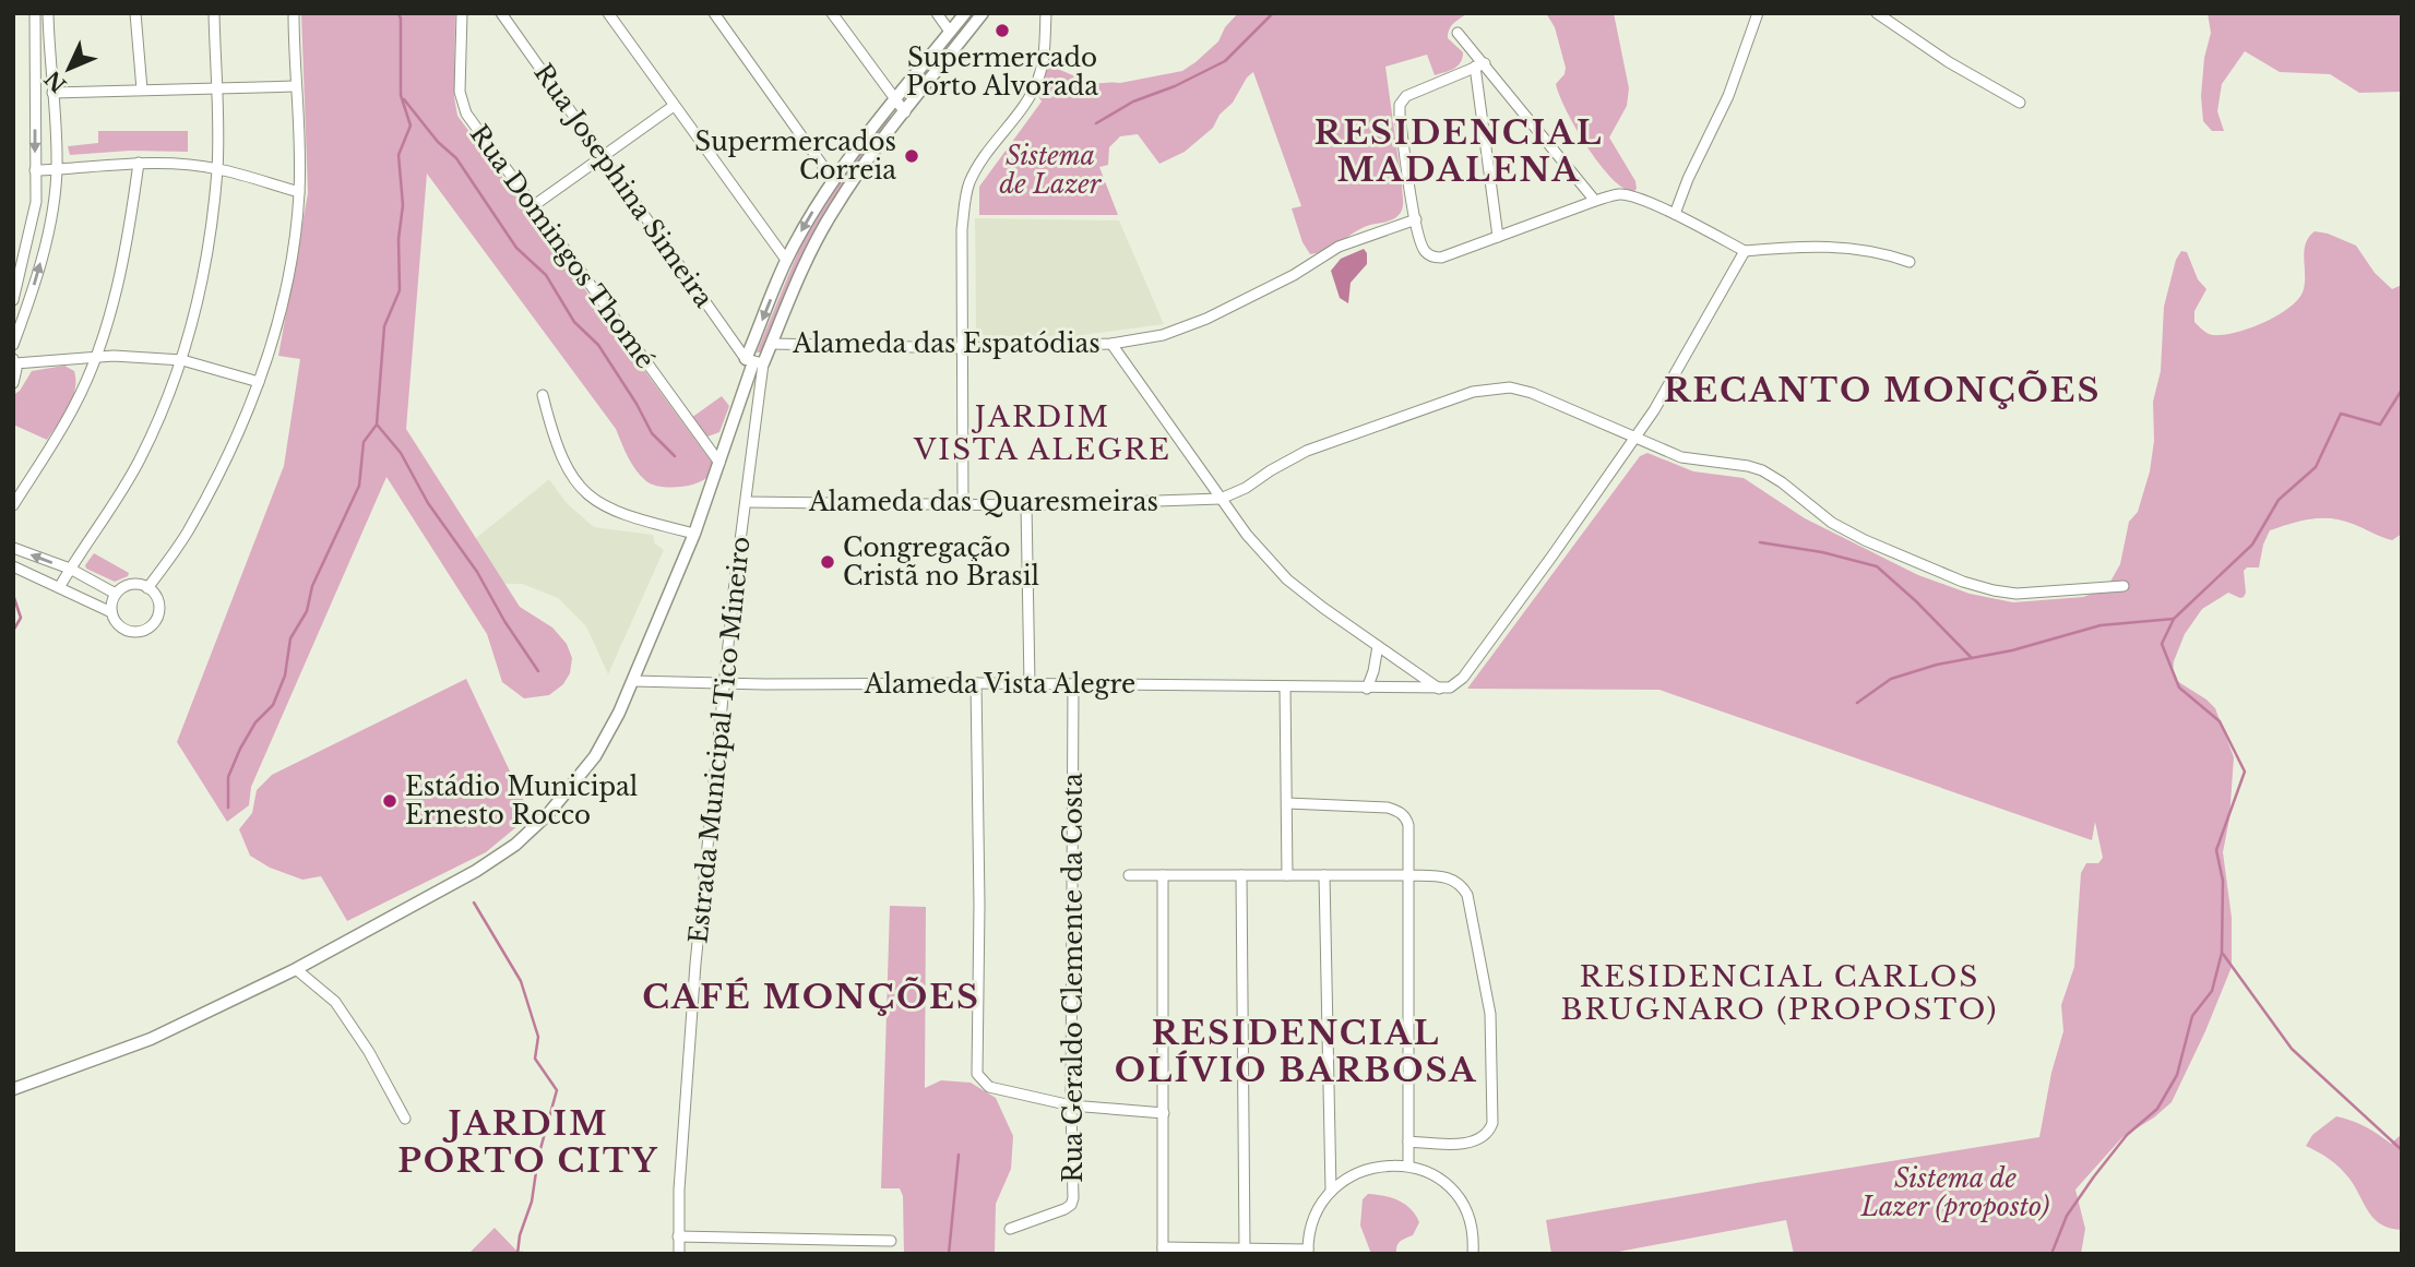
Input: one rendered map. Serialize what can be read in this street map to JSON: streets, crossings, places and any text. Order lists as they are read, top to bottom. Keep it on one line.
{"streets":{"street":["Rua Josephina Simeira","Rua Domingos Thomé","Alameda das Espatódias","Alameda das Quaresmeiras","Alameda Vista Alegre","Estrada Municipal Tico Mineiro","Rua Geraldo Clemente da Costa"]},"crossings":[["Rua Josephina Simeira","Estrada Municipal Tico Mineiro"],["Alameda das Quaresmeiras","Estrada Municipal Tico Mineiro"],["Alameda Vista Alegre","Estrada Municipal Tico Mineiro"],["Alameda Vista Alegre","Rua Geraldo Clemente da Costa"]],"districts":["RESIDENCIAL MADALENA","RECANTO MONÇÕES","JARDIM VISTA ALEGRE","RESIDENCIAL CARLOS BRUGNARO (PROPOSTO)","CAFÉ MONÇÕES","RESIDENCIAL OLÍVIO BARBOSA","JARDIM PORTO CITY"],"parks":["Sistema de Lazer","Sistema de Lazer (proposto)"],"places":["Supermercado Porto Alvorada","Supermercados Correia","Congregação Cristã no Brasil","Estádio Municipal Ernesto Rocco"],"north":"bottom left"}
